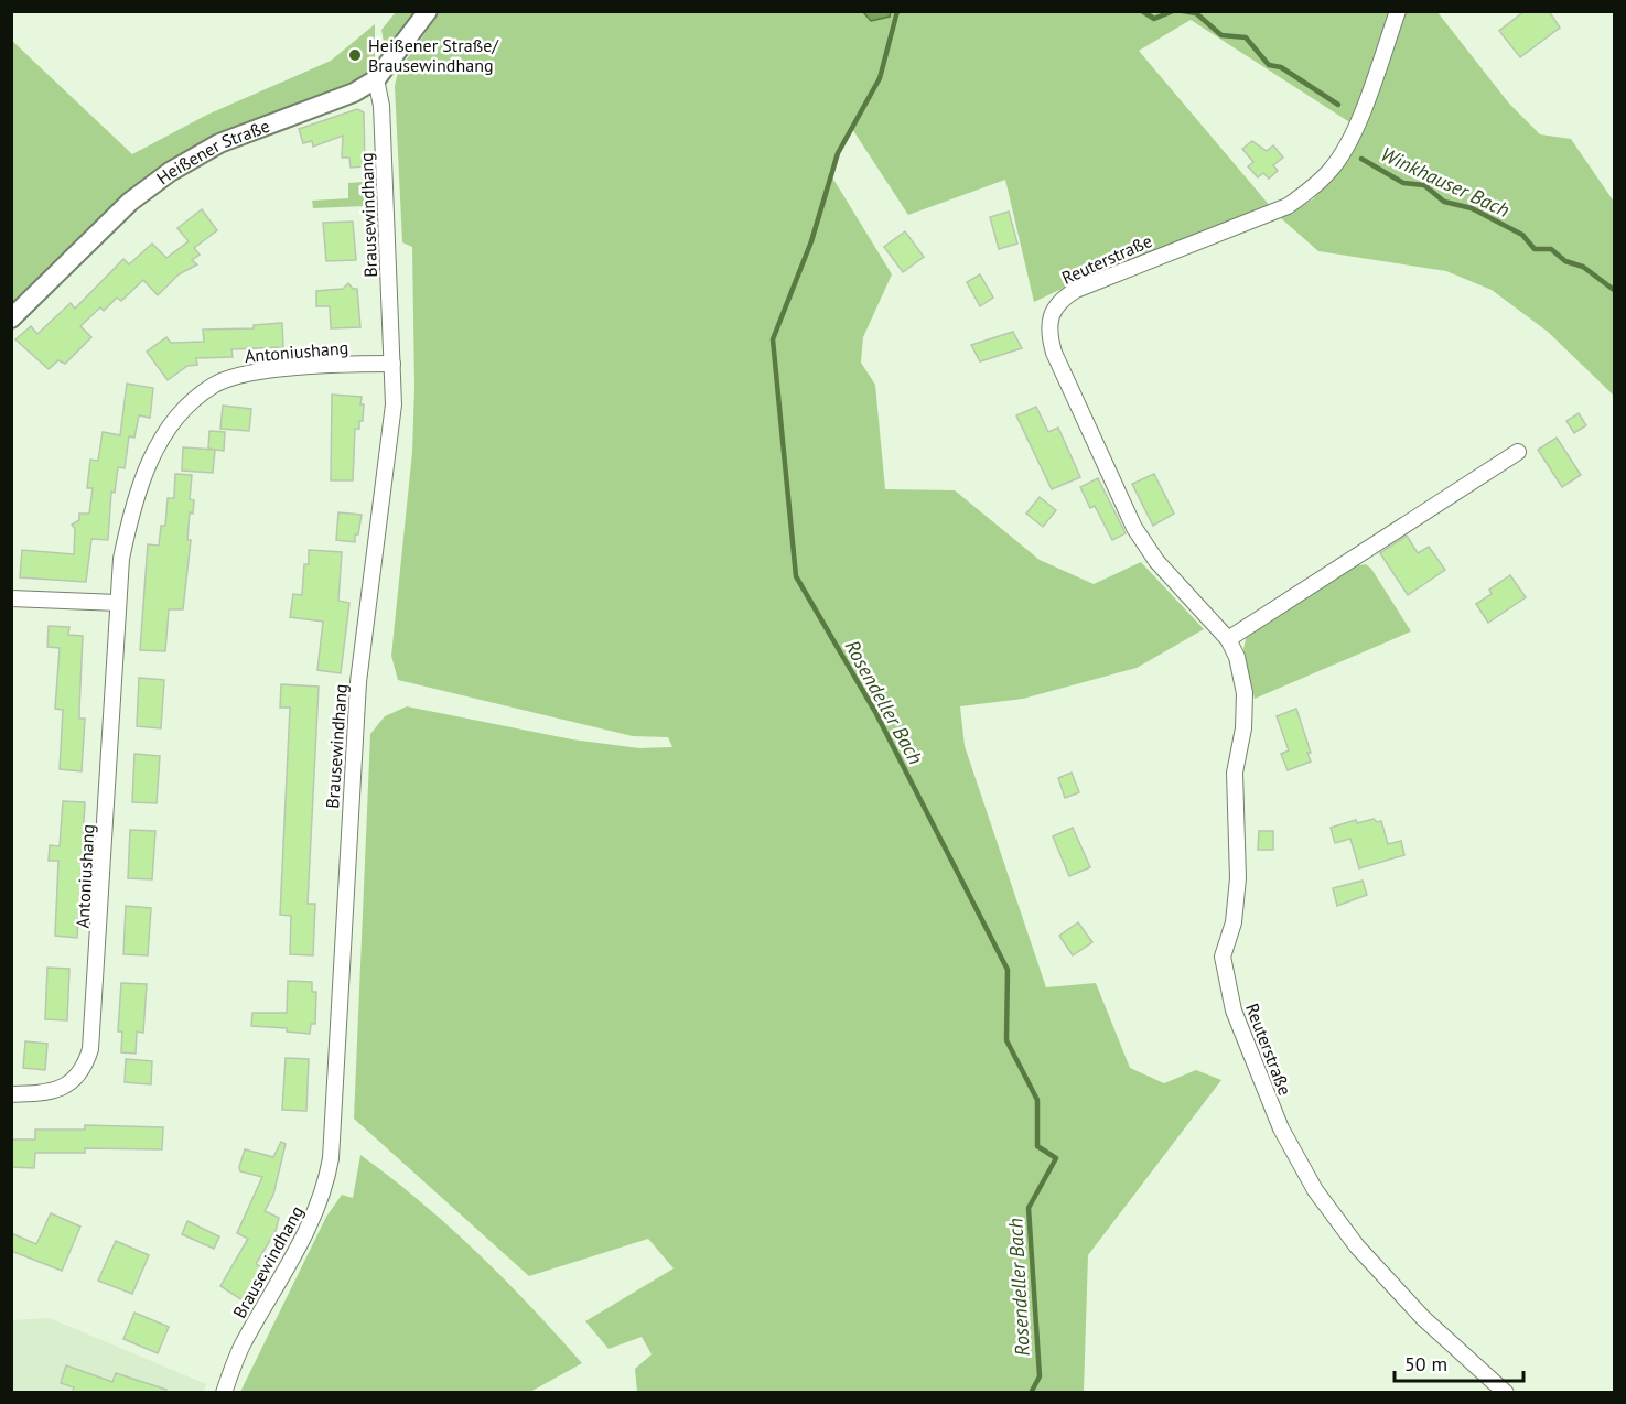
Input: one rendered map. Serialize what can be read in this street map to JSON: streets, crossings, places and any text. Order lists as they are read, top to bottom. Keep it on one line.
{"streets":{"street":["Heißener Straße","Brausewindhang","Reuterstraße","Antoniushang"]},"crossings":[["Heißener Straße","Brausewindhang"],["Brausewindhang","Antoniushang"]],"water":["Winkhauser Bach","Rosendeller Bach"],"places":["Heißener Straße/ Brausewindhang"],"scale_bar":"50 m"}
